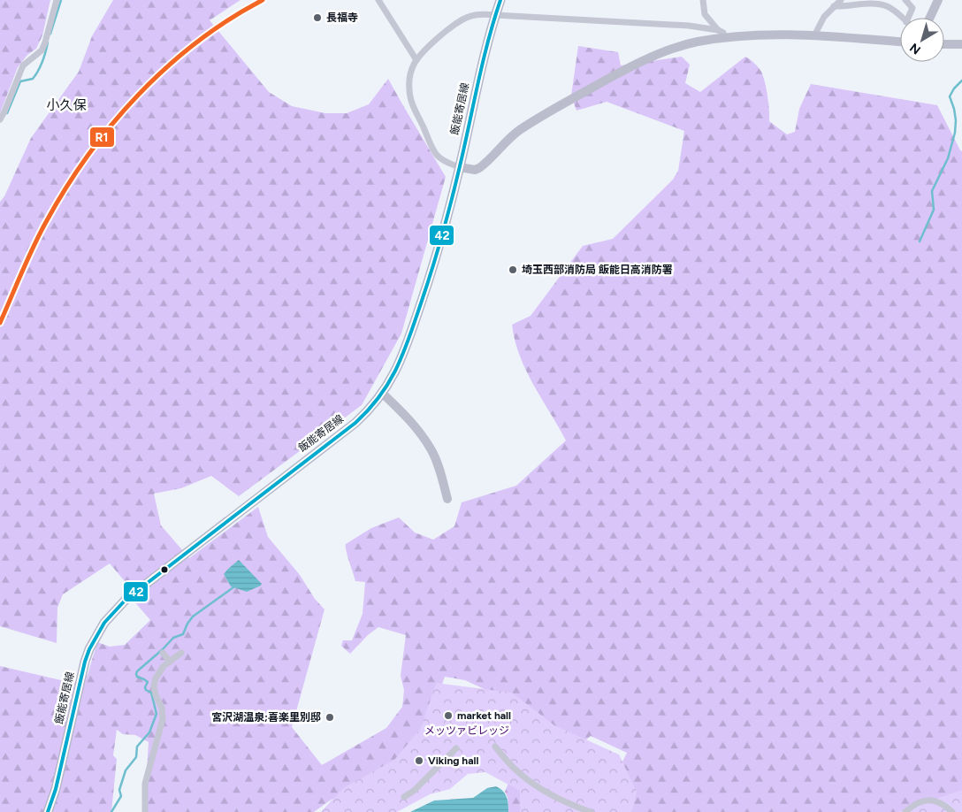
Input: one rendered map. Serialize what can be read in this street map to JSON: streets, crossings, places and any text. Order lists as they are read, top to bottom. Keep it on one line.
{"streets":{"main road":["飯能寄居線"]},"districts":["小久保"],"parks":["メッツァビレッジ"],"places":["長福寺","埼玉西部消防局 飯能日高消防署","market hall","宮沢湖温泉;喜楽里別邸","Viking hall"],"lines":["transit line R1","transit line 42"],"north":"bottom left"}
